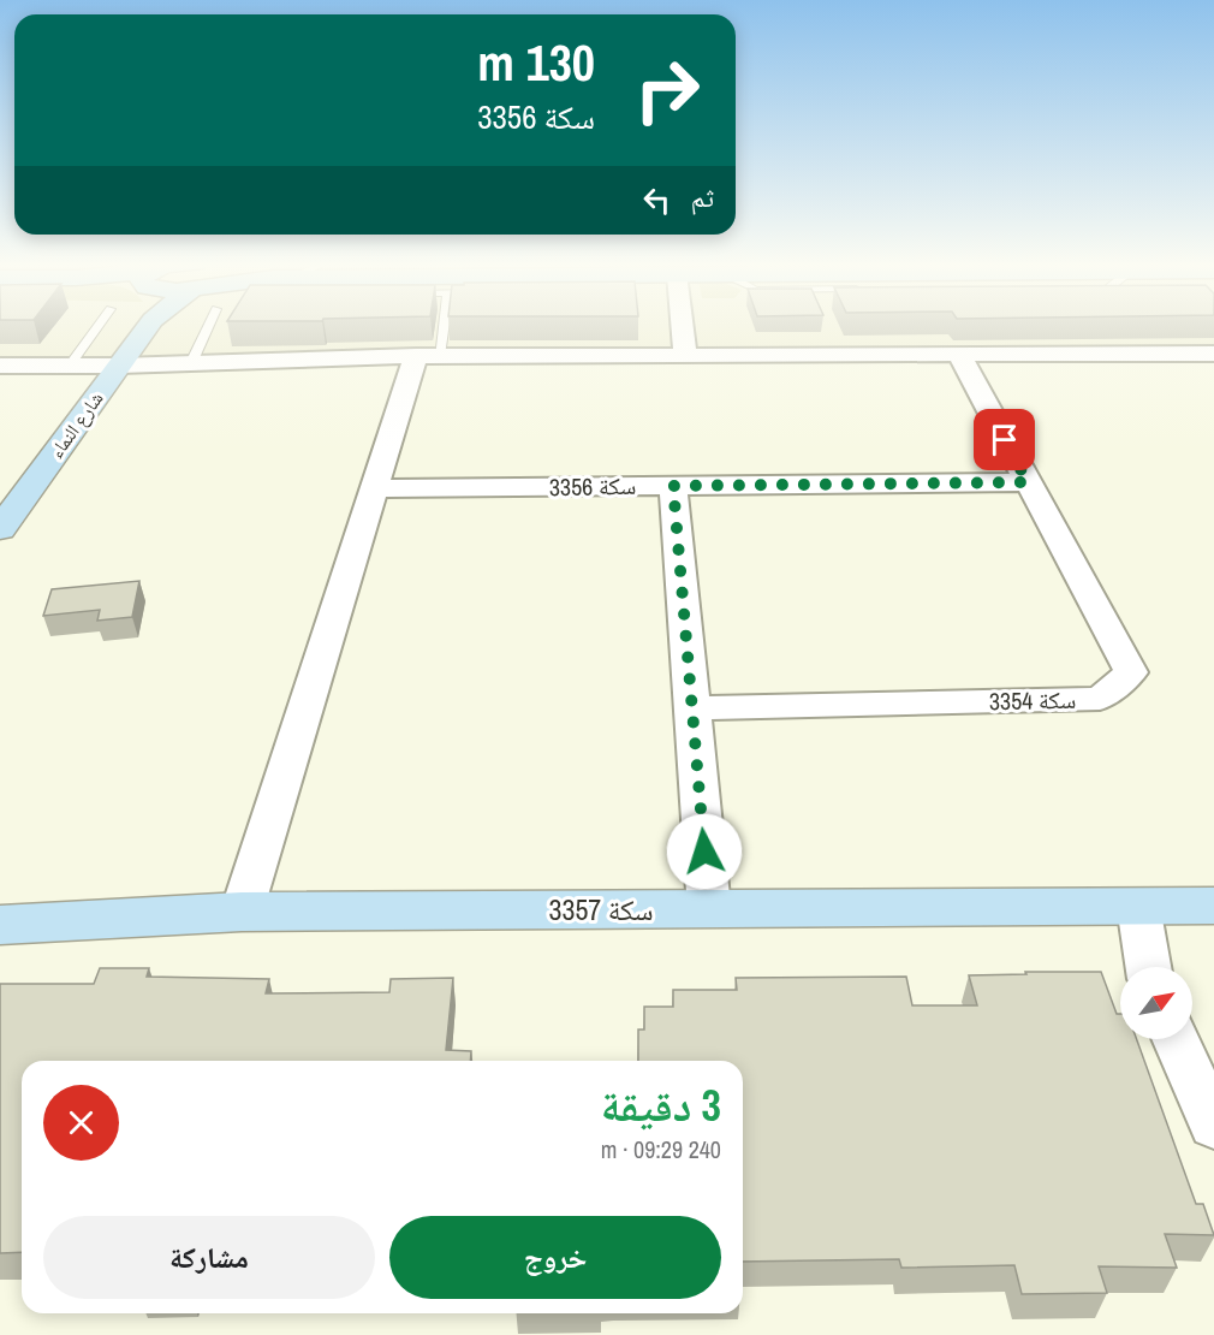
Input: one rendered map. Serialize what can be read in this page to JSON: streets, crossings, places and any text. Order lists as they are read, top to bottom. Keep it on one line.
{"streets":{"street":["شارع النماء","سكة 3356","سكة 3354","سكة 3357"]},"crossings":[["سكة 3356","سكة 3354"]],"north":"top right","page":{"turn":["130 m","سكة 3356"],"then":"ثم","heading":["3 دقيقة","240 m · 09:29"],"buttons":["خروج","مشاركة"]}}
